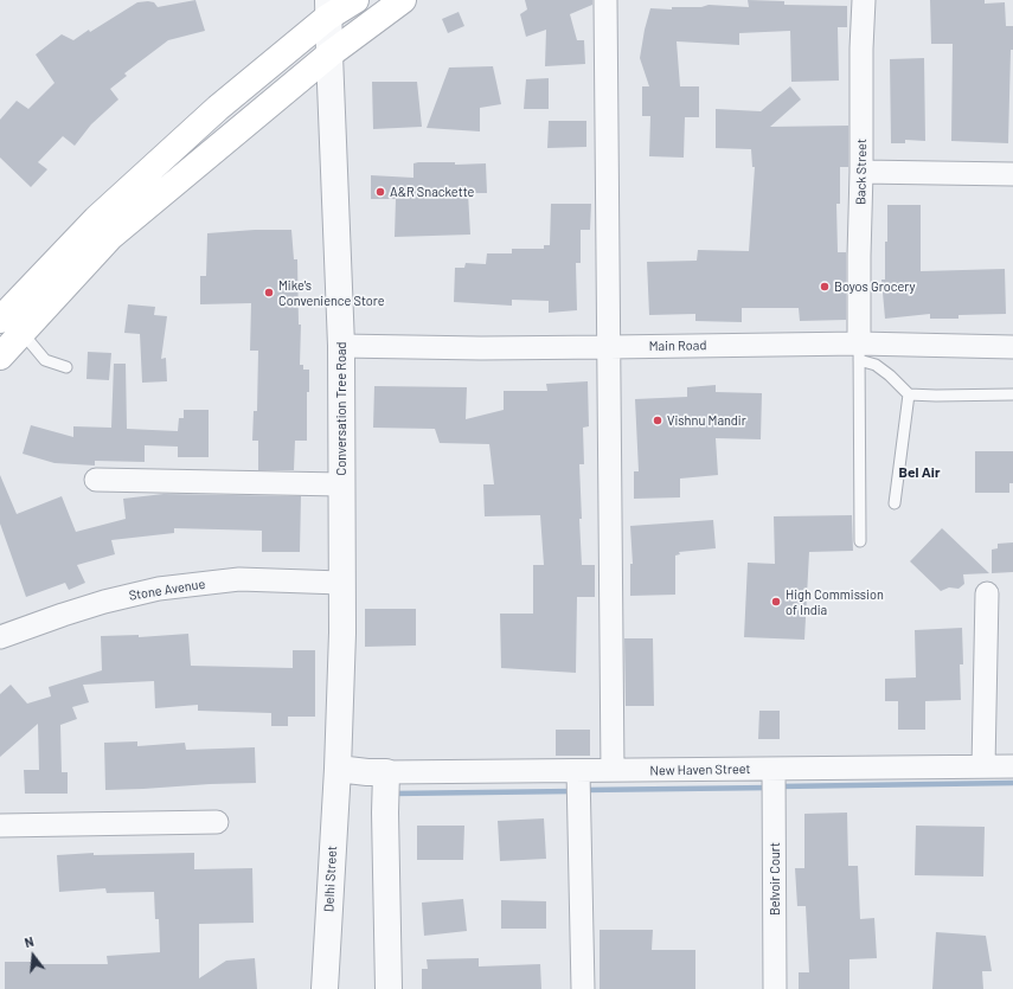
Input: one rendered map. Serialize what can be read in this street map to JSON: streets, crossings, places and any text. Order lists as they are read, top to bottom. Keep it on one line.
{"streets":{"street":["Back Street","Main Road","Conversation Tree Road","Stone Avenue","New Haven Street","Delhi Street","Belvoir Court"]},"crossings":[["Back Street","Main Road"],["Main Road","Conversation Tree Road"],["Conversation Tree Road","Stone Avenue"],["Conversation Tree Road","Delhi Street"],["New Haven Street","Belvoir Court"]],"districts":["Bel Air"],"places":["A&R Snackette","Boyos Grocery","Mike's Convenience Store","Vishnu Mandir","High Commission of India"],"north":"top"}
